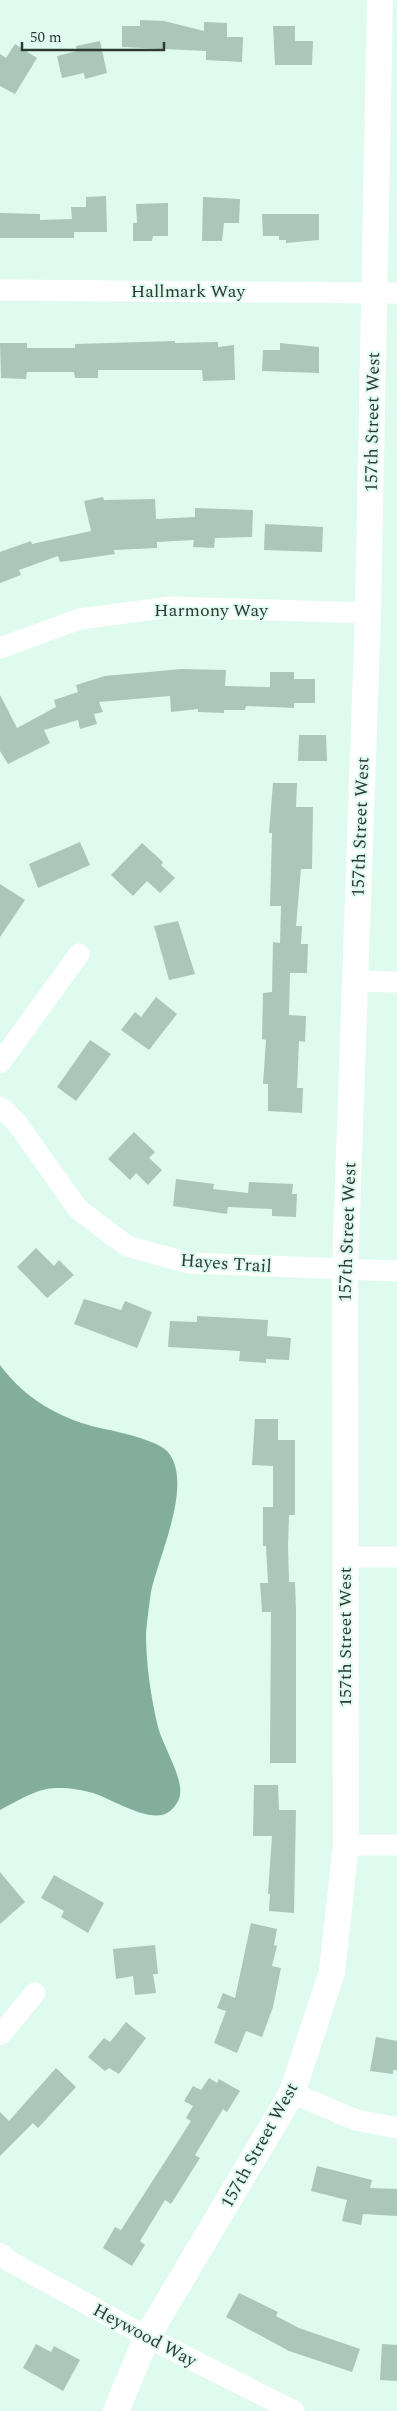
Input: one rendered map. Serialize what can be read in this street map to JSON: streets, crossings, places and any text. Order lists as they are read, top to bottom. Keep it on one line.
{"streets":{"street":["Hallmark Way","157th Street West","Harmony Way","Hayes Trail","Heywood Way"]},"crossings":[["Hallmark Way","157th Street West"],["157th Street West","Harmony Way"],["157th Street West","Hayes Trail"],["157th Street West","Heywood Way"]],"scale_bar":"50 m"}
